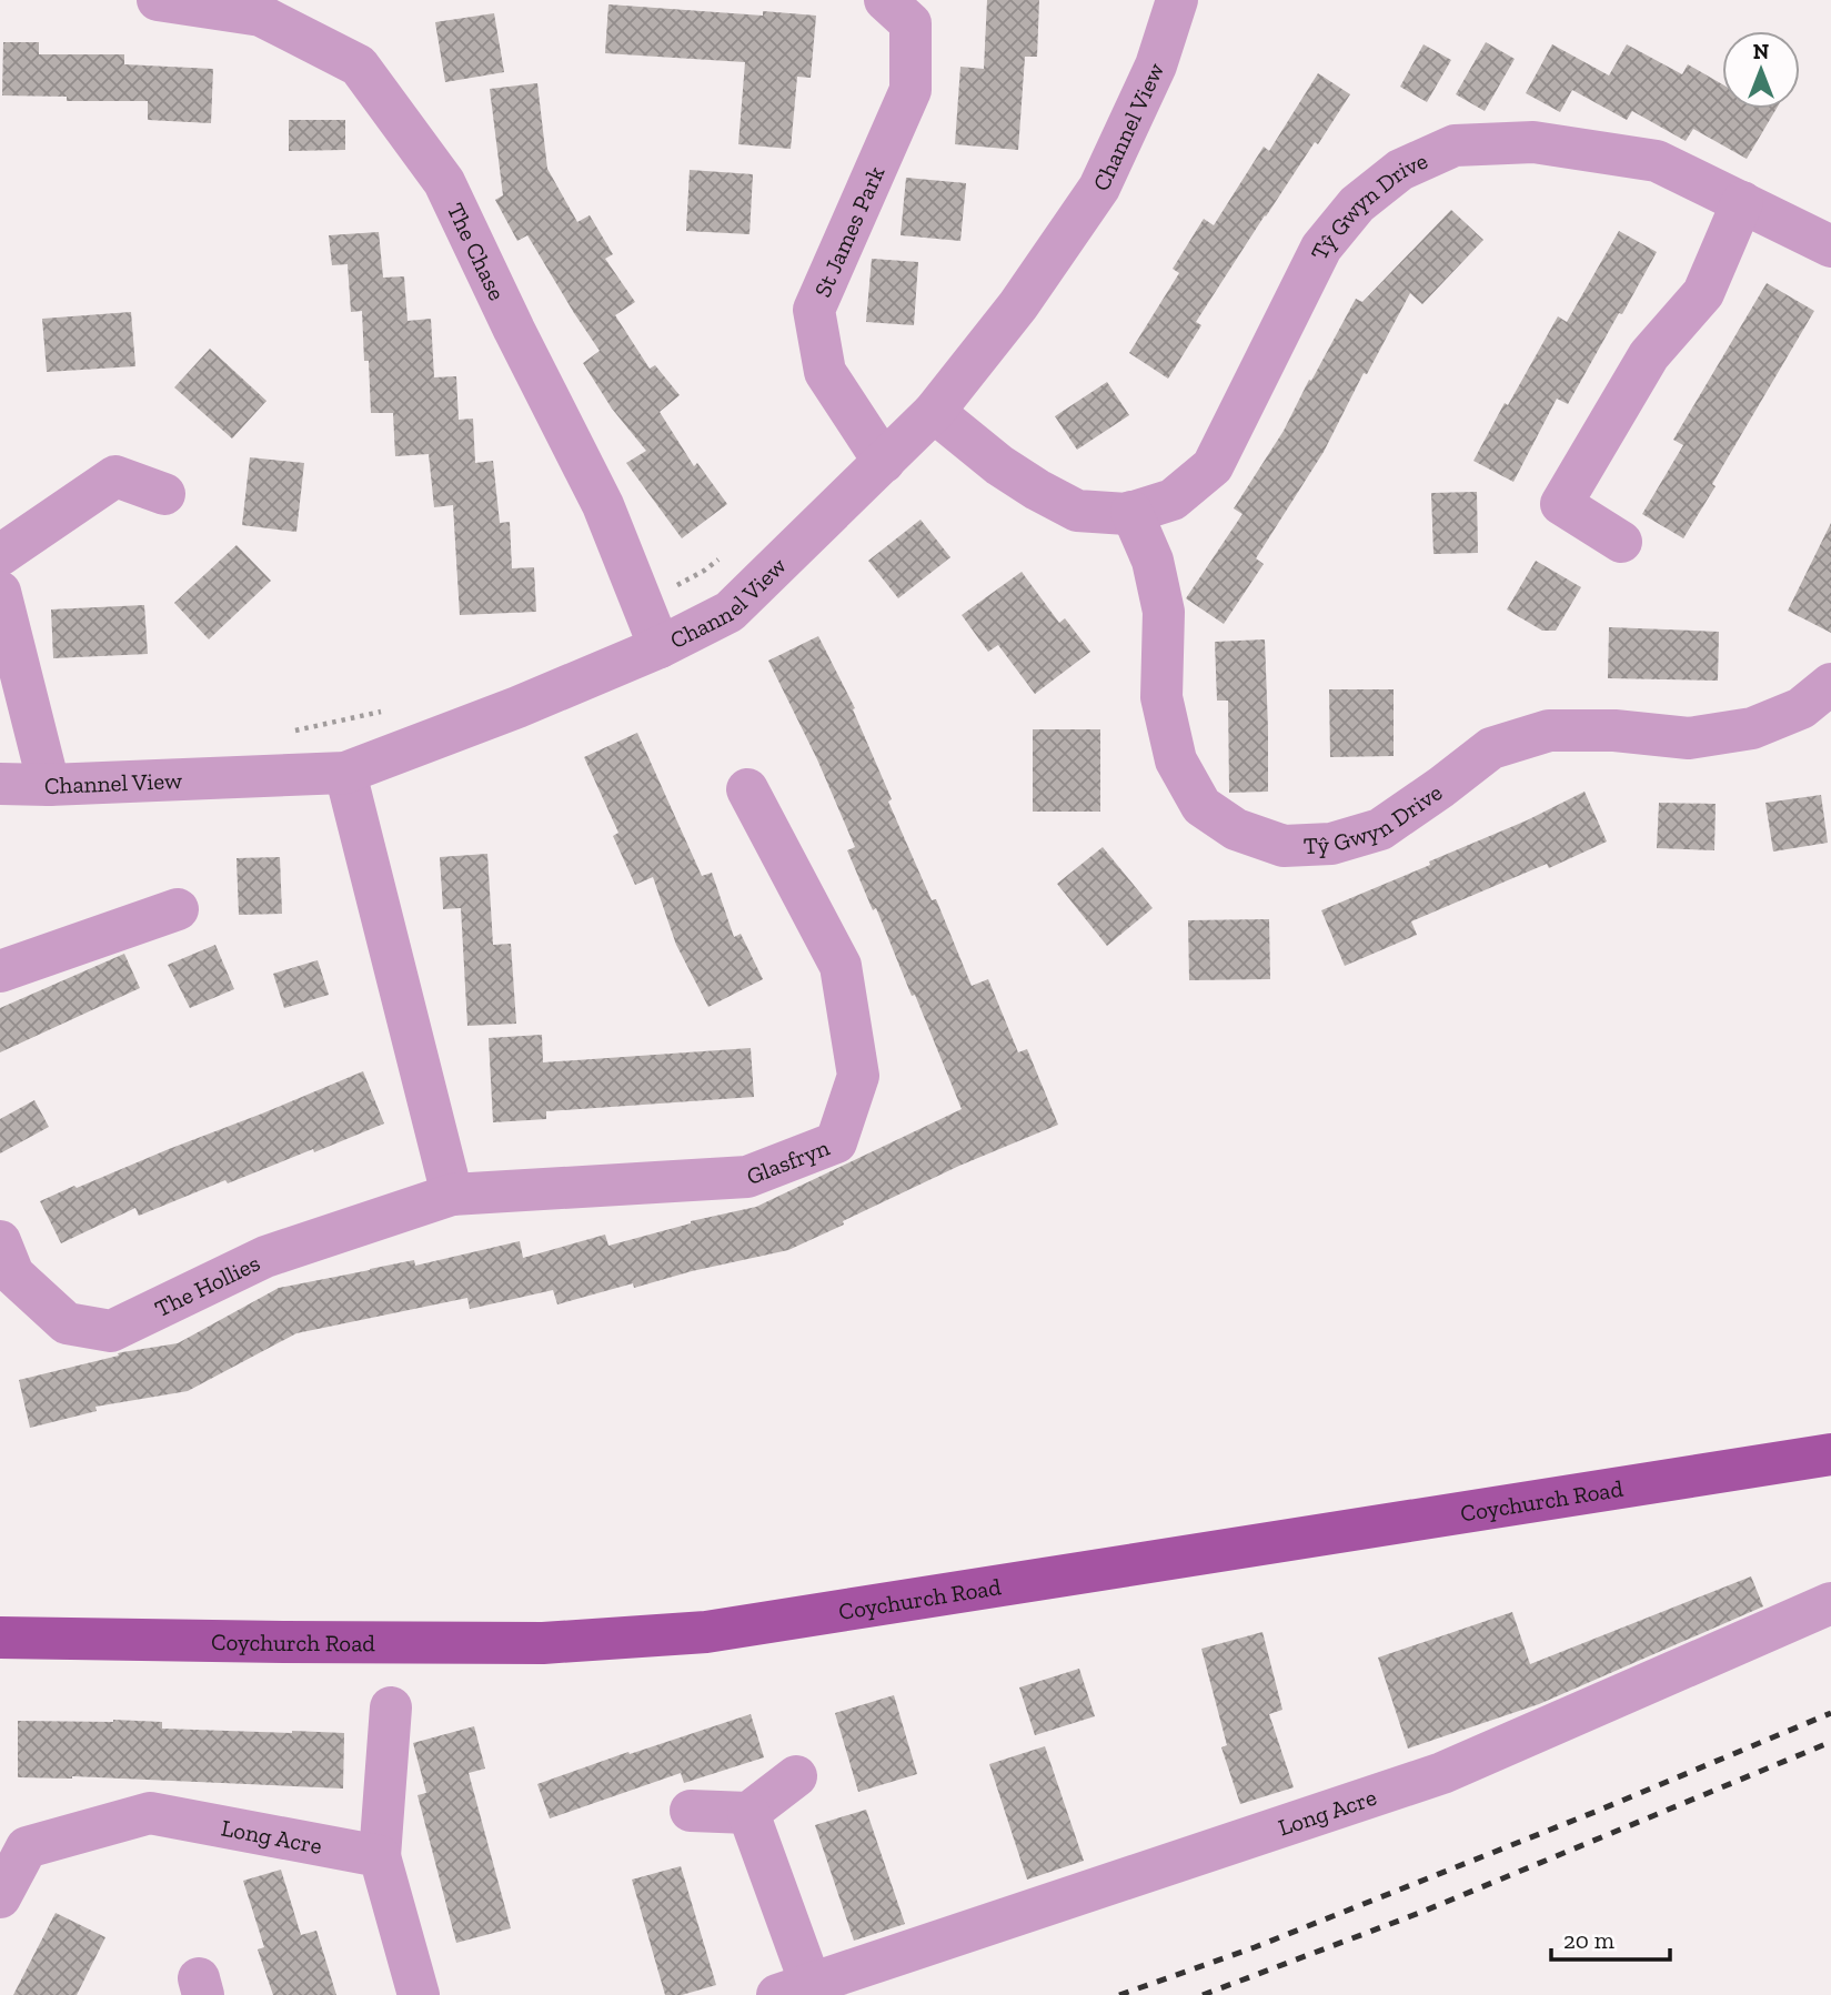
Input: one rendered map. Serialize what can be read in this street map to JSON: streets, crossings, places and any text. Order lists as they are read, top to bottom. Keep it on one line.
{"streets":{"main road":["Coychurch Road"],"street":["Channel View","Tŷ Gwyn Drive","St James Park","The Chase","Glasfryn","The Hollies","Long Acre"]},"crossings":[["Channel View","Tŷ Gwyn Drive"],["Channel View","St James Park"],["Channel View","The Chase"],["Glasfryn","The Hollies"]],"scale_bar":"20 m","north":"top"}
